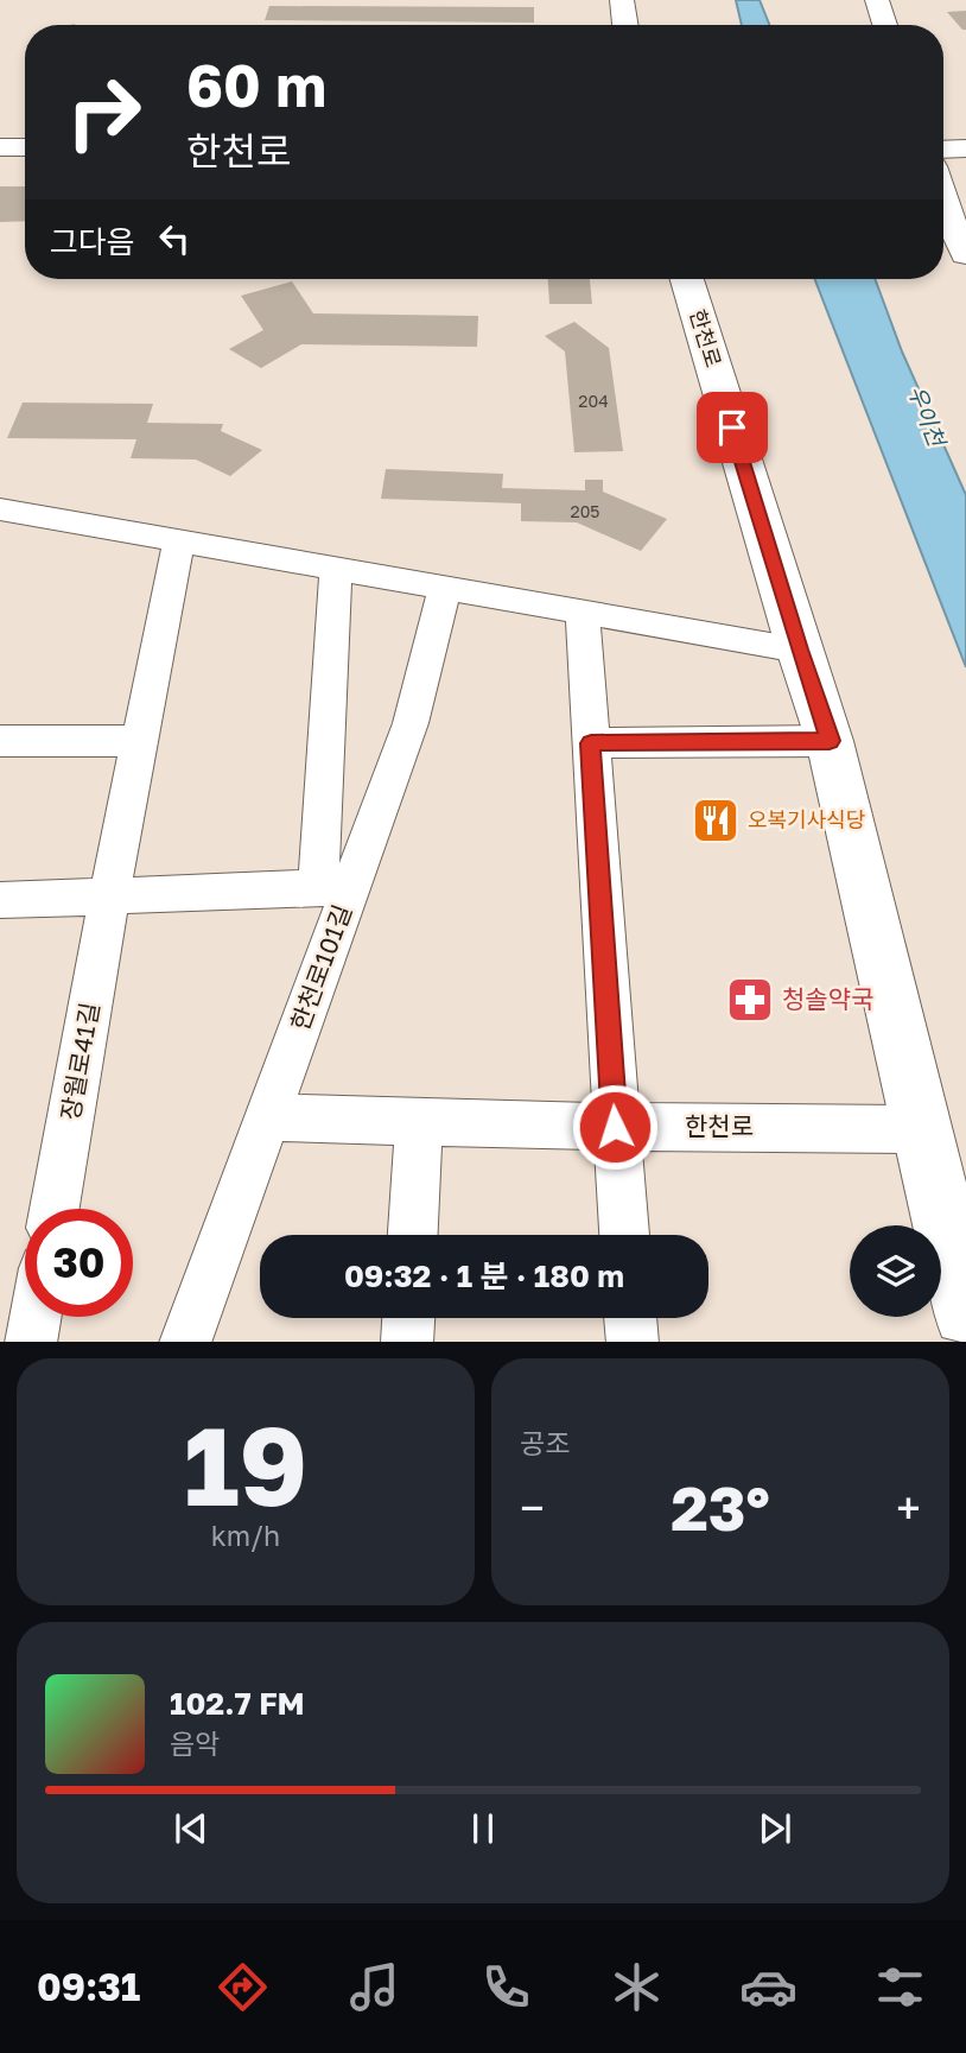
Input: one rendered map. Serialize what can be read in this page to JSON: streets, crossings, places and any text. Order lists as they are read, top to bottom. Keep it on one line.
{"streets":{"main road":["한천로"],"street":["한천로101길","장월로41길"]},"crossings":[["한천로","한천로101길"]],"water":["우이천"],"places":{"restaurant":["오복기사식당"],"pharmacy":["청솔약국"]},"house_numbers":["204","205"],"page":{"turn":["60 m","한천로"],"then":"그다음","limit":"30","trip":"09:32 · 1 분 · 180 m","tile":[["19","km/h"],"공조"],"heat":["−","23°","+"],"song":["102.7 FM","음악"],"tabs":"09:31"}}
